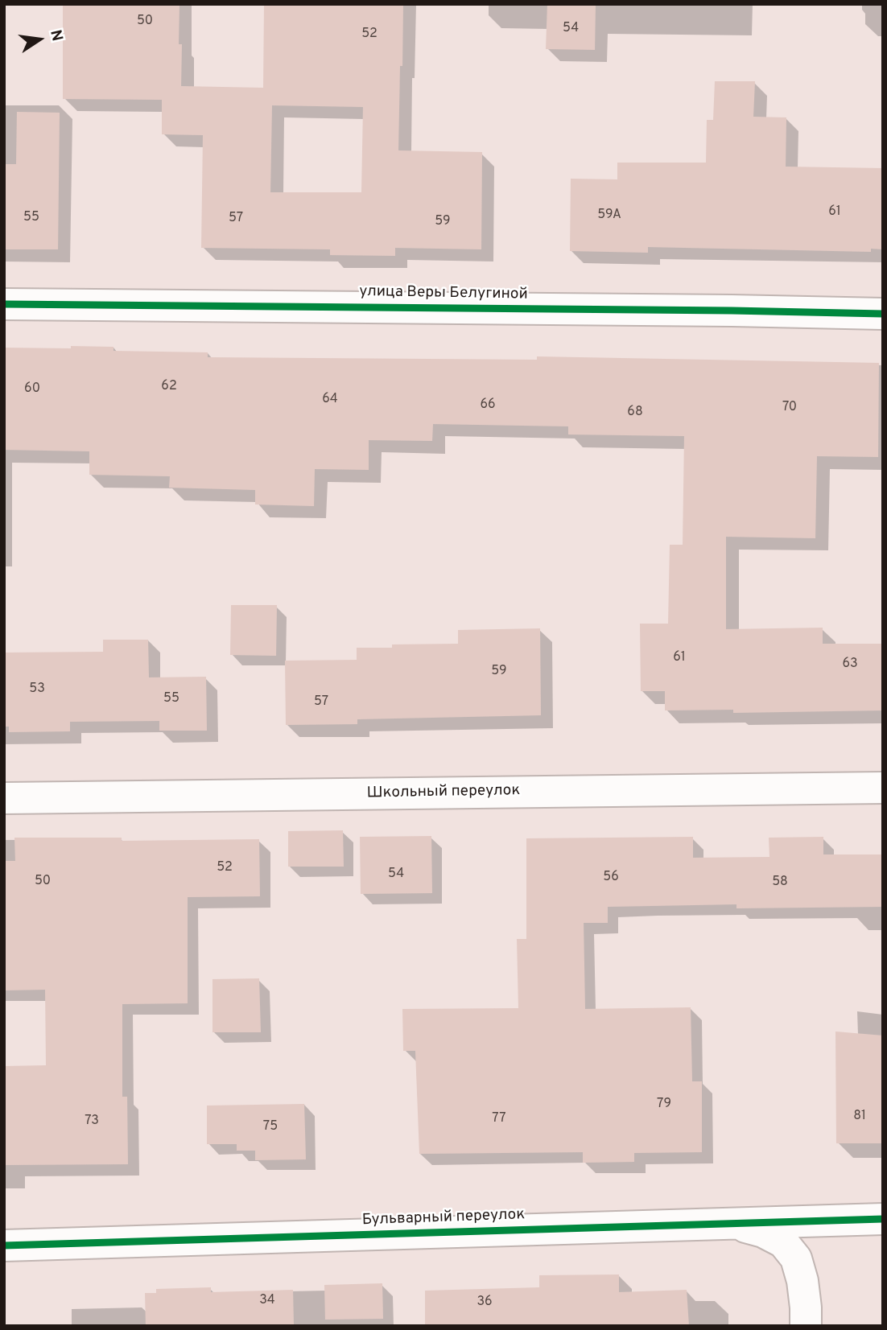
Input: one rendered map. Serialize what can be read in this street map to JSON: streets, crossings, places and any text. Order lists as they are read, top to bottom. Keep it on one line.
{"streets":{"street":["улица Веры Белугиной","Школьный переулок","Бульварный переулок"]},"house_numbers":["50","54","52","61","59А","55","57","59","62","60","64","66","70","68","61","63","59","53","55","57","52","54","56","50","58","79","81","77","73","75","34","36"],"north":"right"}
